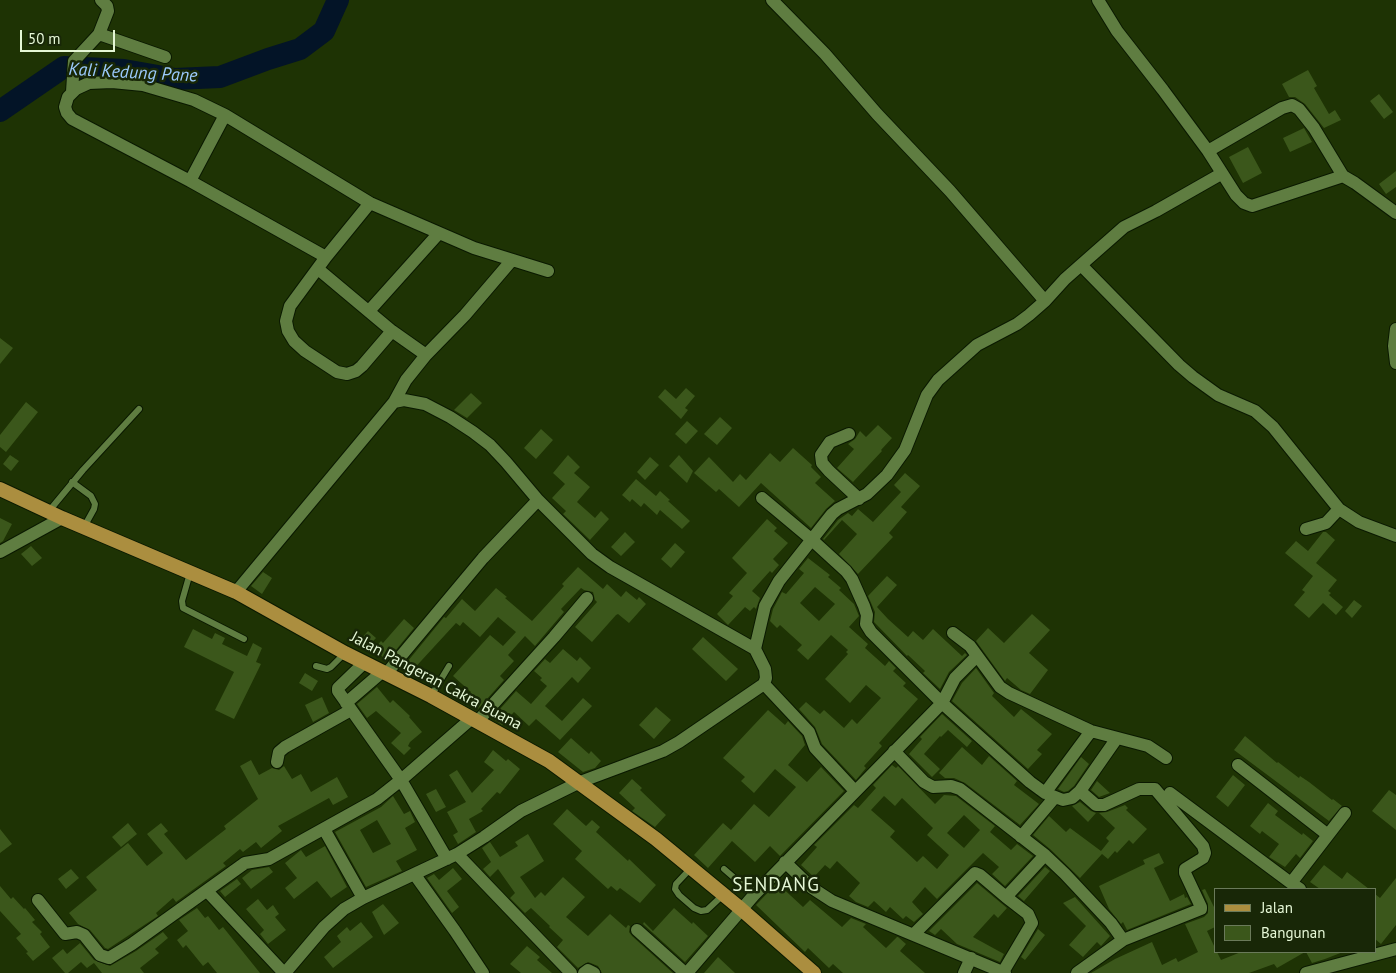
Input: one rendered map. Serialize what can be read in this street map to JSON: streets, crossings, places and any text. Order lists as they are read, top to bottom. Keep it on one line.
{"streets":{"main road":["Jalan Pangeran Cakra Buana"]},"districts":["SENDANG"],"water":["Kali Kedung Pane"],"legend":["Jalan","Bangunan"],"scale_bar":"50 m"}
